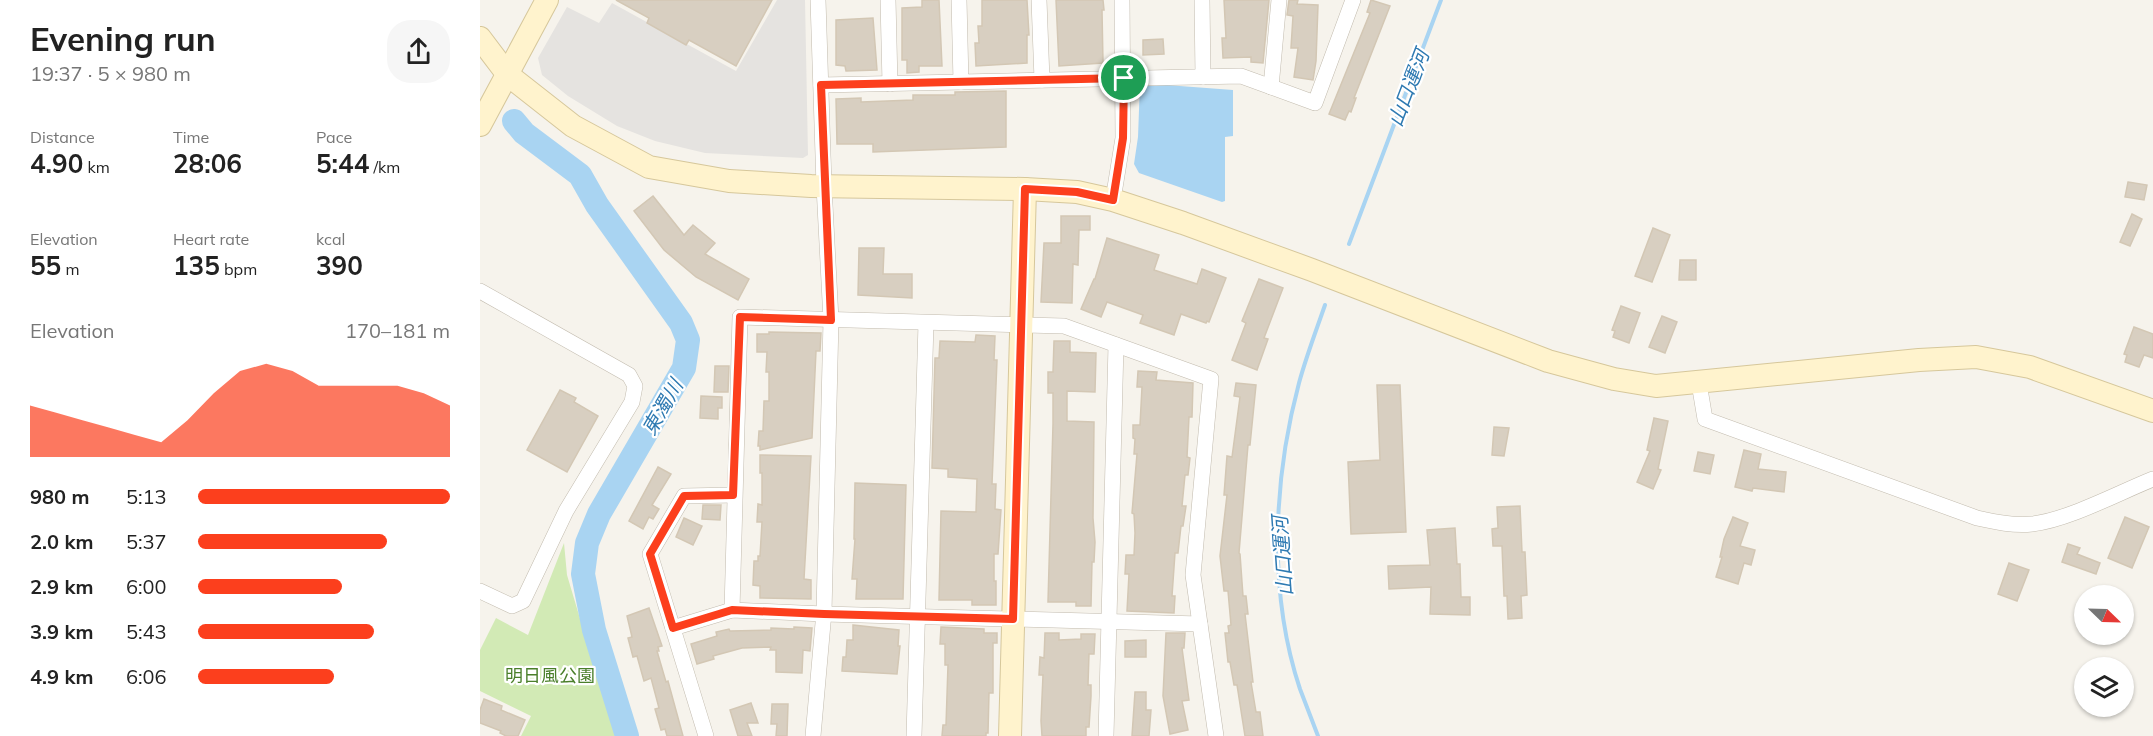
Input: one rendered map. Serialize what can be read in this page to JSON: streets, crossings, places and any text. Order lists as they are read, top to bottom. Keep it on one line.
{"water":["山口運河","東濁川"],"parks":["明日風公園"],"north":"bottom right","page":{"heading":["Evening run","19:37 · 5 × 980 m"],"stats":[["Distance","4.90 km"],["Time","28:06"],["Pace","5:44 /km"],["Elevation","55 m"],["Heart rate","135 bpm"],["kcal","390"]],"chart":["Elevation","170–181 m"],"list":[{"name":"980 m","note":"5:13"},{"name":"2.0 km","note":"5:37"},{"name":"2.9 km","note":"6:00"},{"name":"3.9 km","note":"5:43"},{"name":"4.9 km","note":"6:06"}]}}
